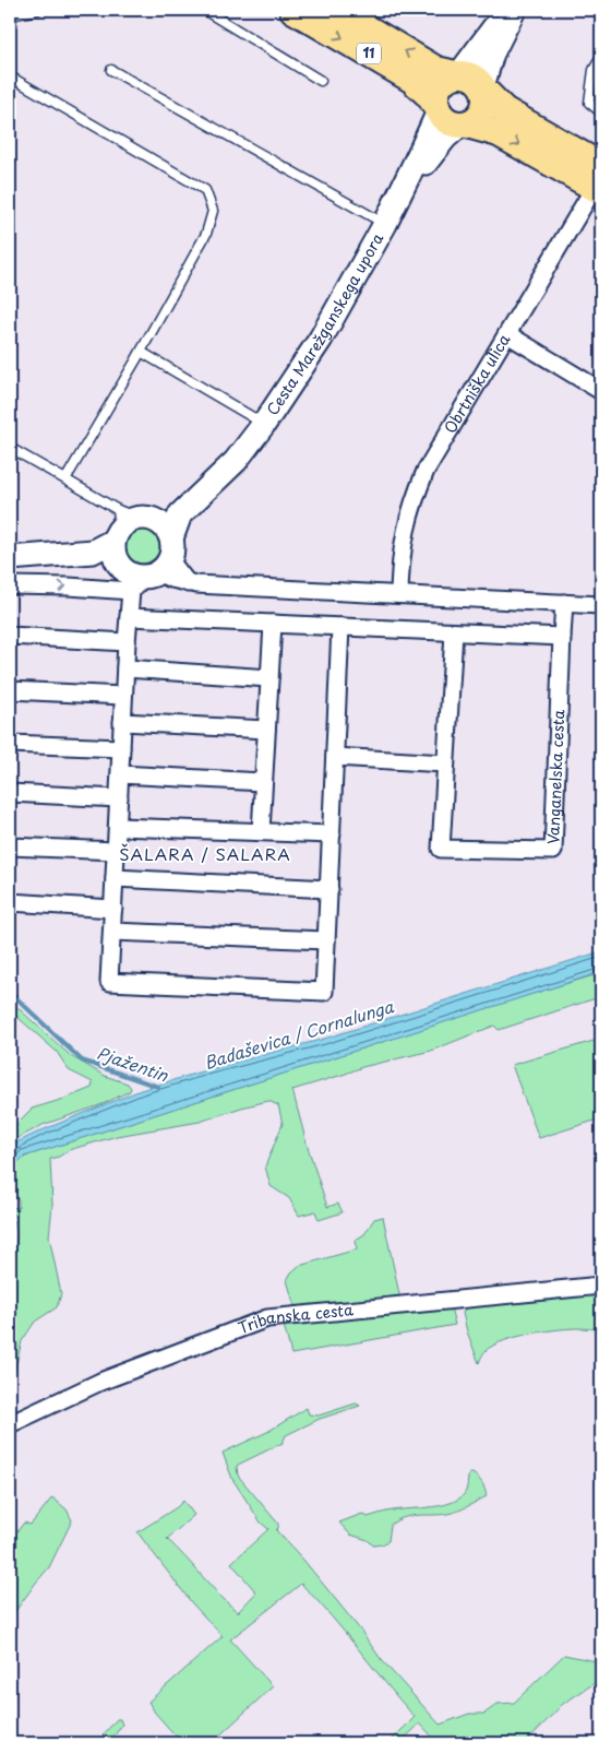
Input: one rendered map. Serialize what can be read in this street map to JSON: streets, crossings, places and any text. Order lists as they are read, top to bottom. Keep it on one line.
{"streets":{"main road":["11"],"street":["Cesta Marežganskega upora","Obrtniška ulica","Vanganelska cesta","Tribanska cesta"]},"crossings":[["11","Cesta Marežganskega upora"],["11","Obrtniška ulica"]],"districts":["ŠALARA / SALARA"],"water":["Badaševica / Cornalunga","Pjažentin"]}
